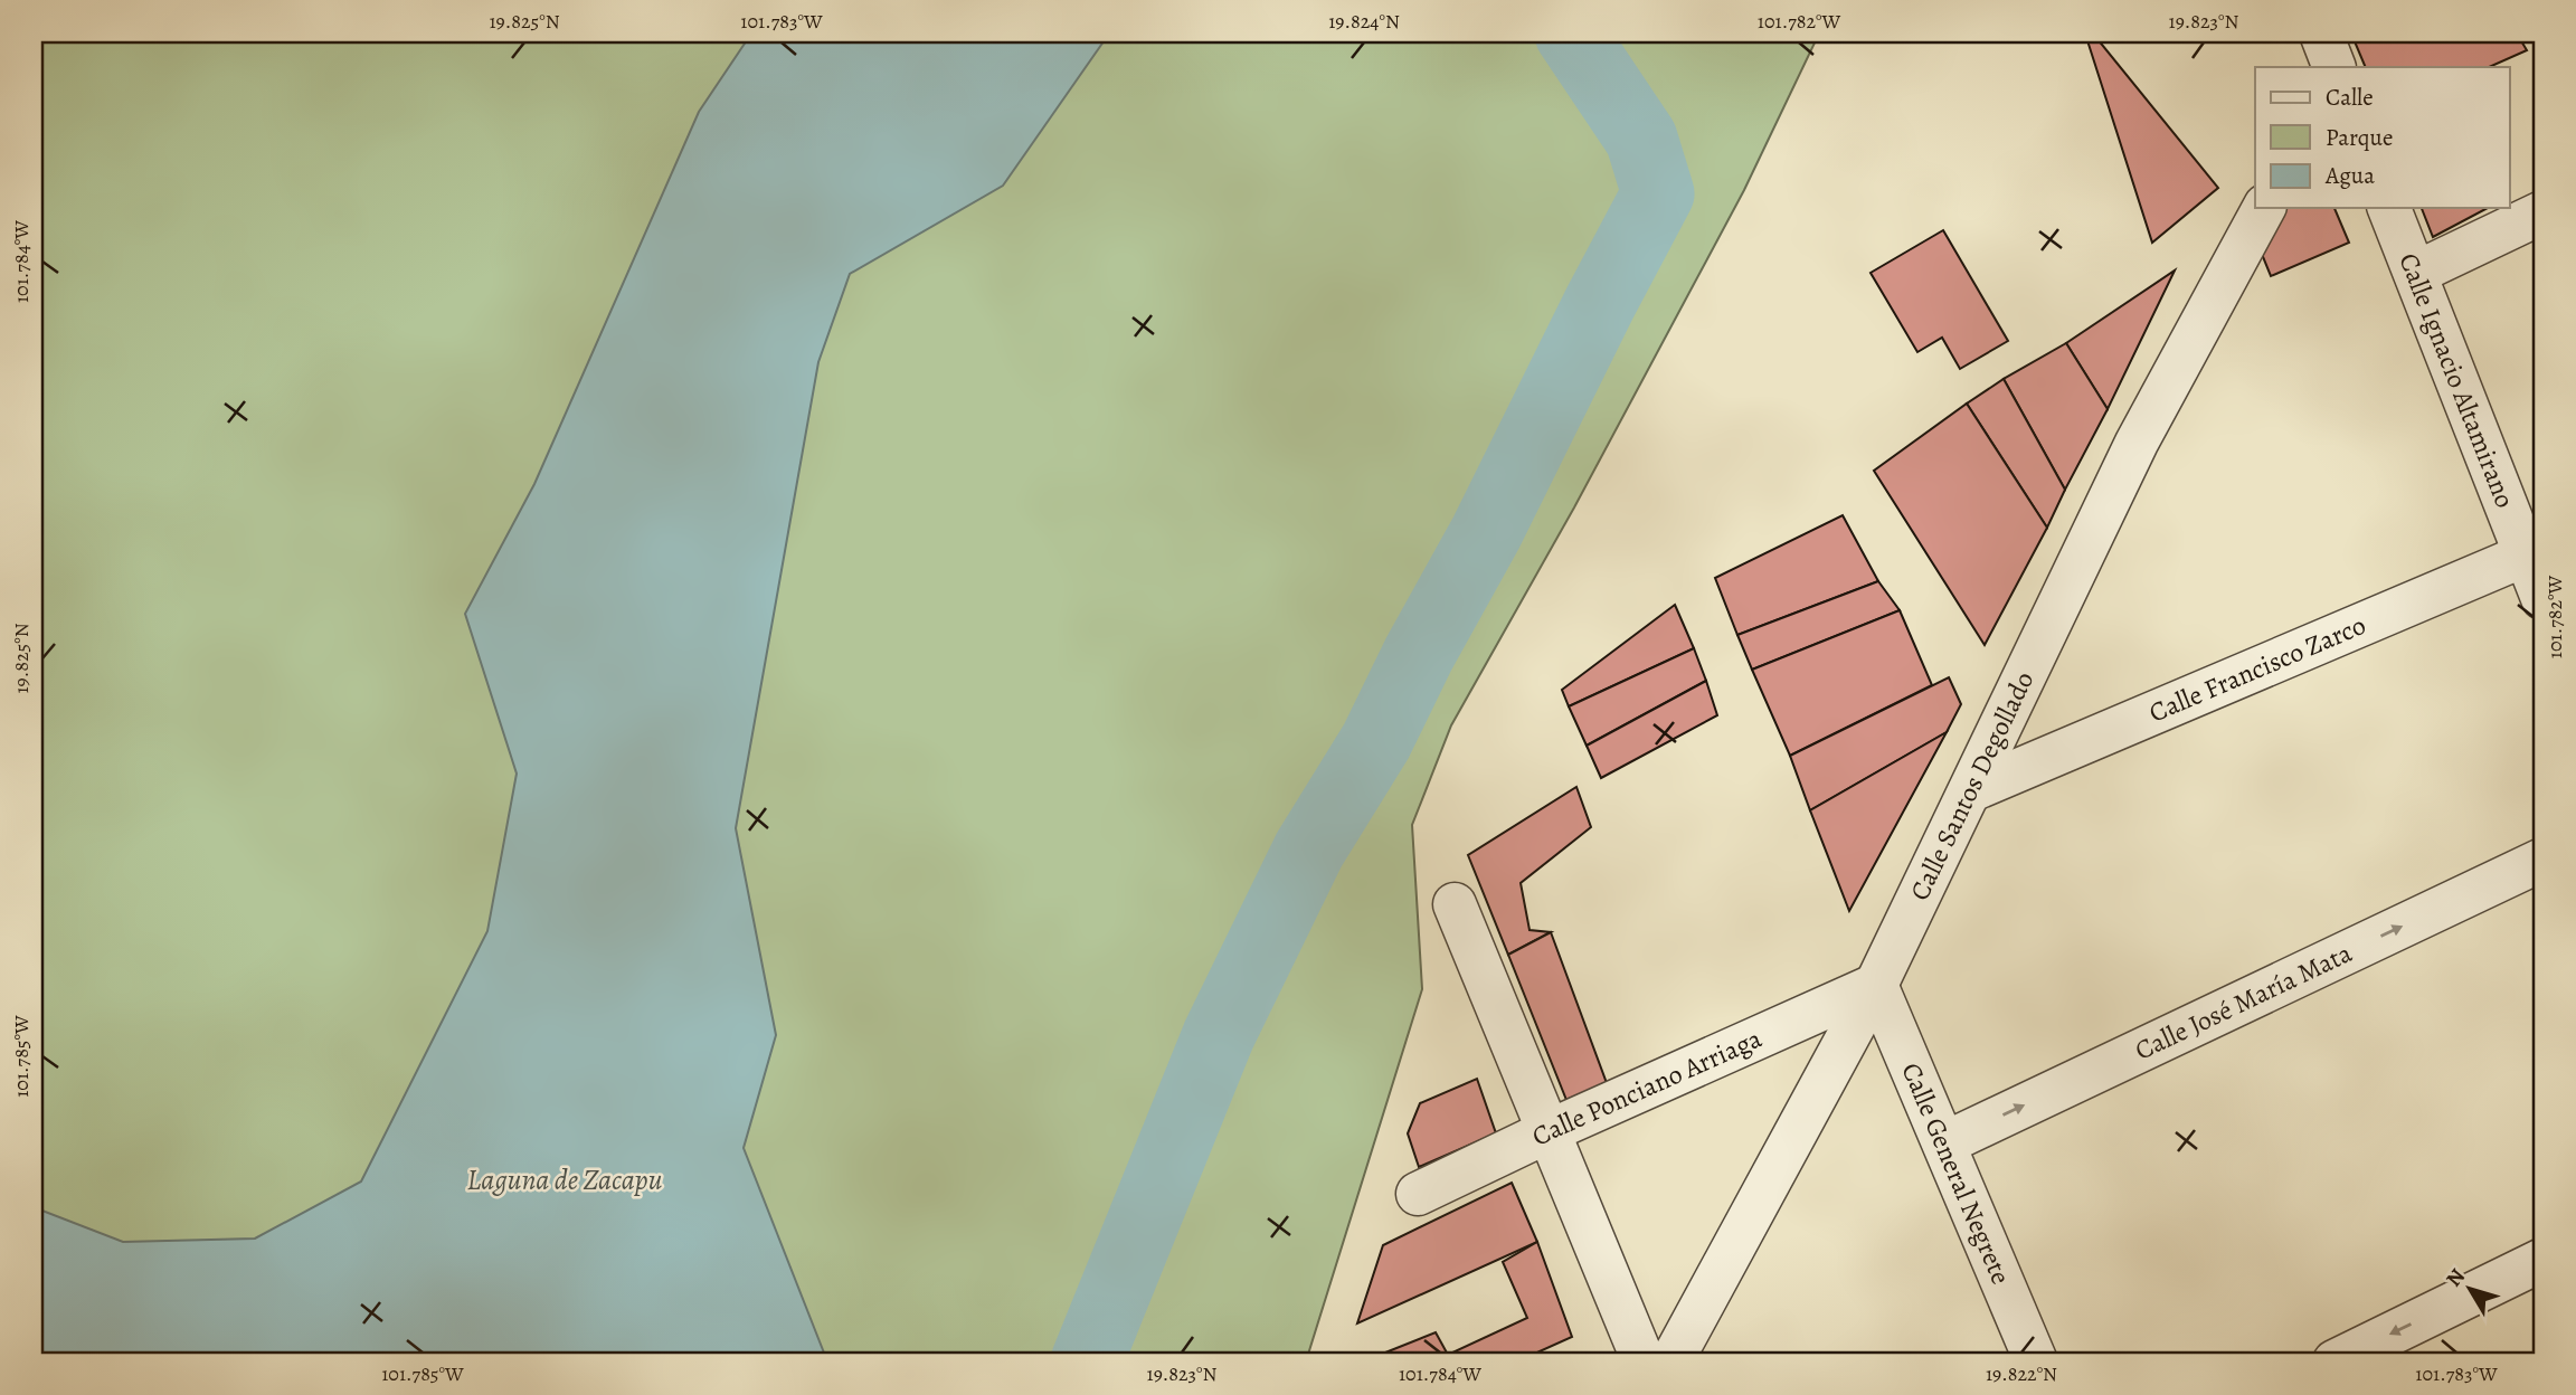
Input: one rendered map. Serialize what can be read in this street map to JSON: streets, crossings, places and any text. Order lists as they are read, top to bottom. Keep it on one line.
{"streets":{"street":["Calle Ignacio Altamirano","Calle Francisco Zarco","Calle Santos Degollado","Calle José María Mata","Calle Ponciano Arriaga","Calle General Negrete"]},"crossings":[["Calle Ignacio Altamirano","Calle Francisco Zarco"],["Calle Francisco Zarco","Calle Santos Degollado"],["Calle Santos Degollado","Calle Ponciano Arriaga"],["Calle Santos Degollado","Calle General Negrete"],["Calle José María Mata","Calle General Negrete"],["Calle Ponciano Arriaga","Calle General Negrete"]],"water":["Laguna de Zacapu"],"legend":["Calle","Parque","Agua"],"north":"top left","coordinates":["19.825°N","101.783°W","19.824°N","101.782°W","19.823°N","101.784°W","101.785°W","19.822°N"]}
